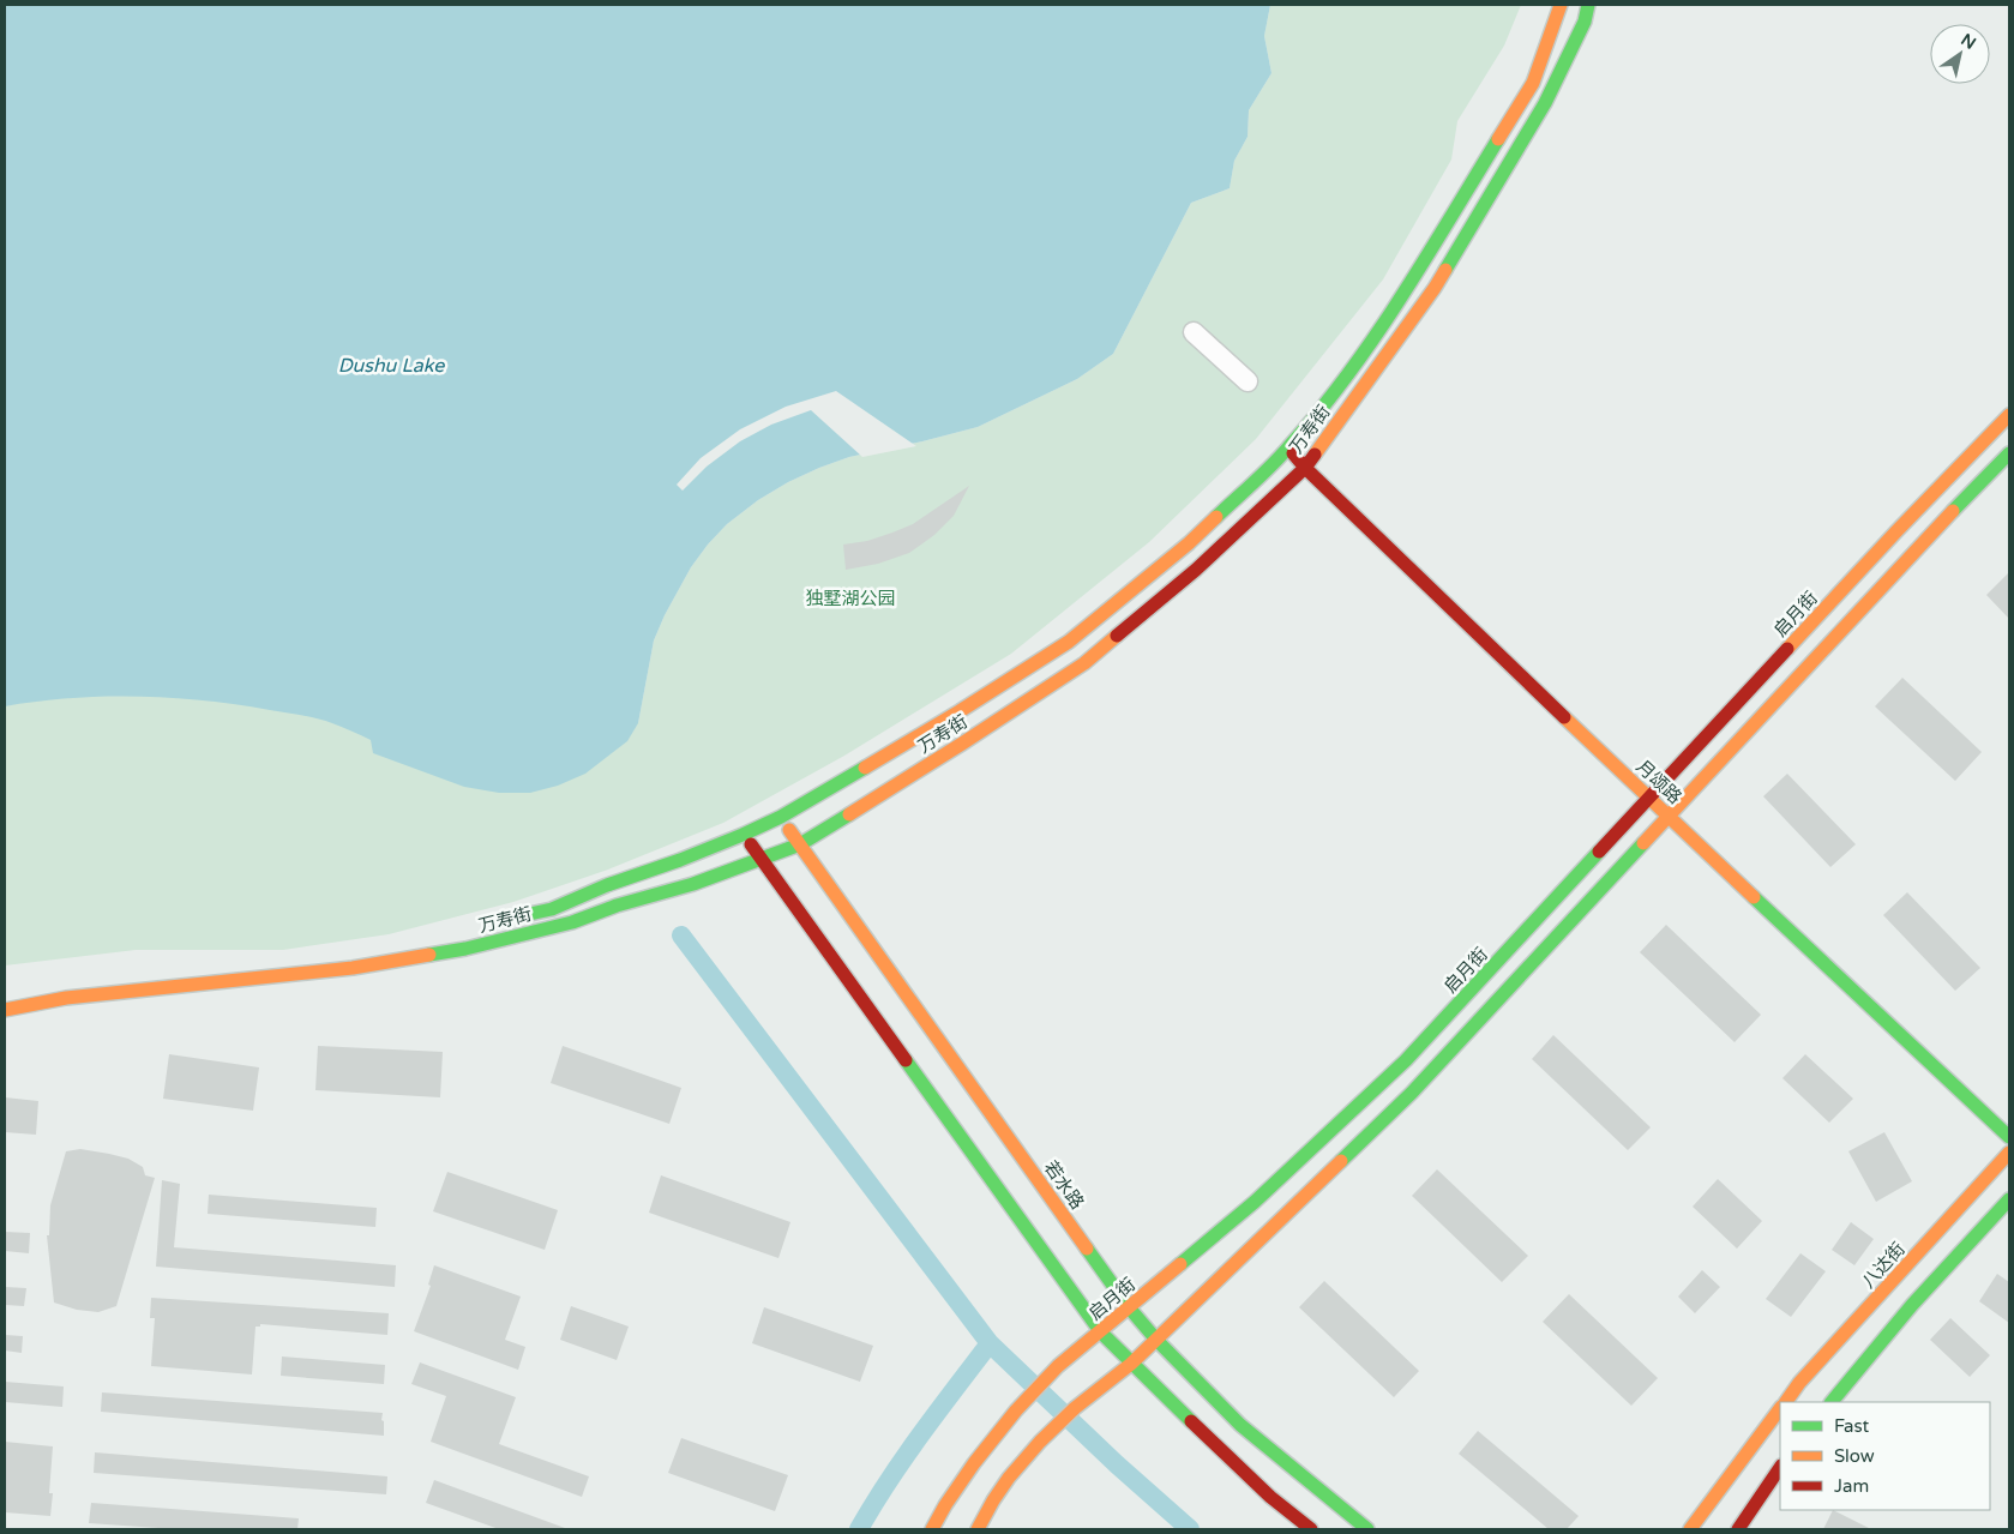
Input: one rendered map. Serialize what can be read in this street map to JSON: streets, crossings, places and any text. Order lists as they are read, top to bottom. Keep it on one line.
{"streets":{"street":["万寿街","启月街","月颂路","若水路","八达街"]},"crossings":[["万寿街","月颂路"],["万寿街","若水路"],["启月街","月颂路"],["启月街","若水路"]],"water":["Dushu Lake"],"parks":["独墅湖公园"],"legend":["Fast","Slow","Jam"],"north":"top right"}
